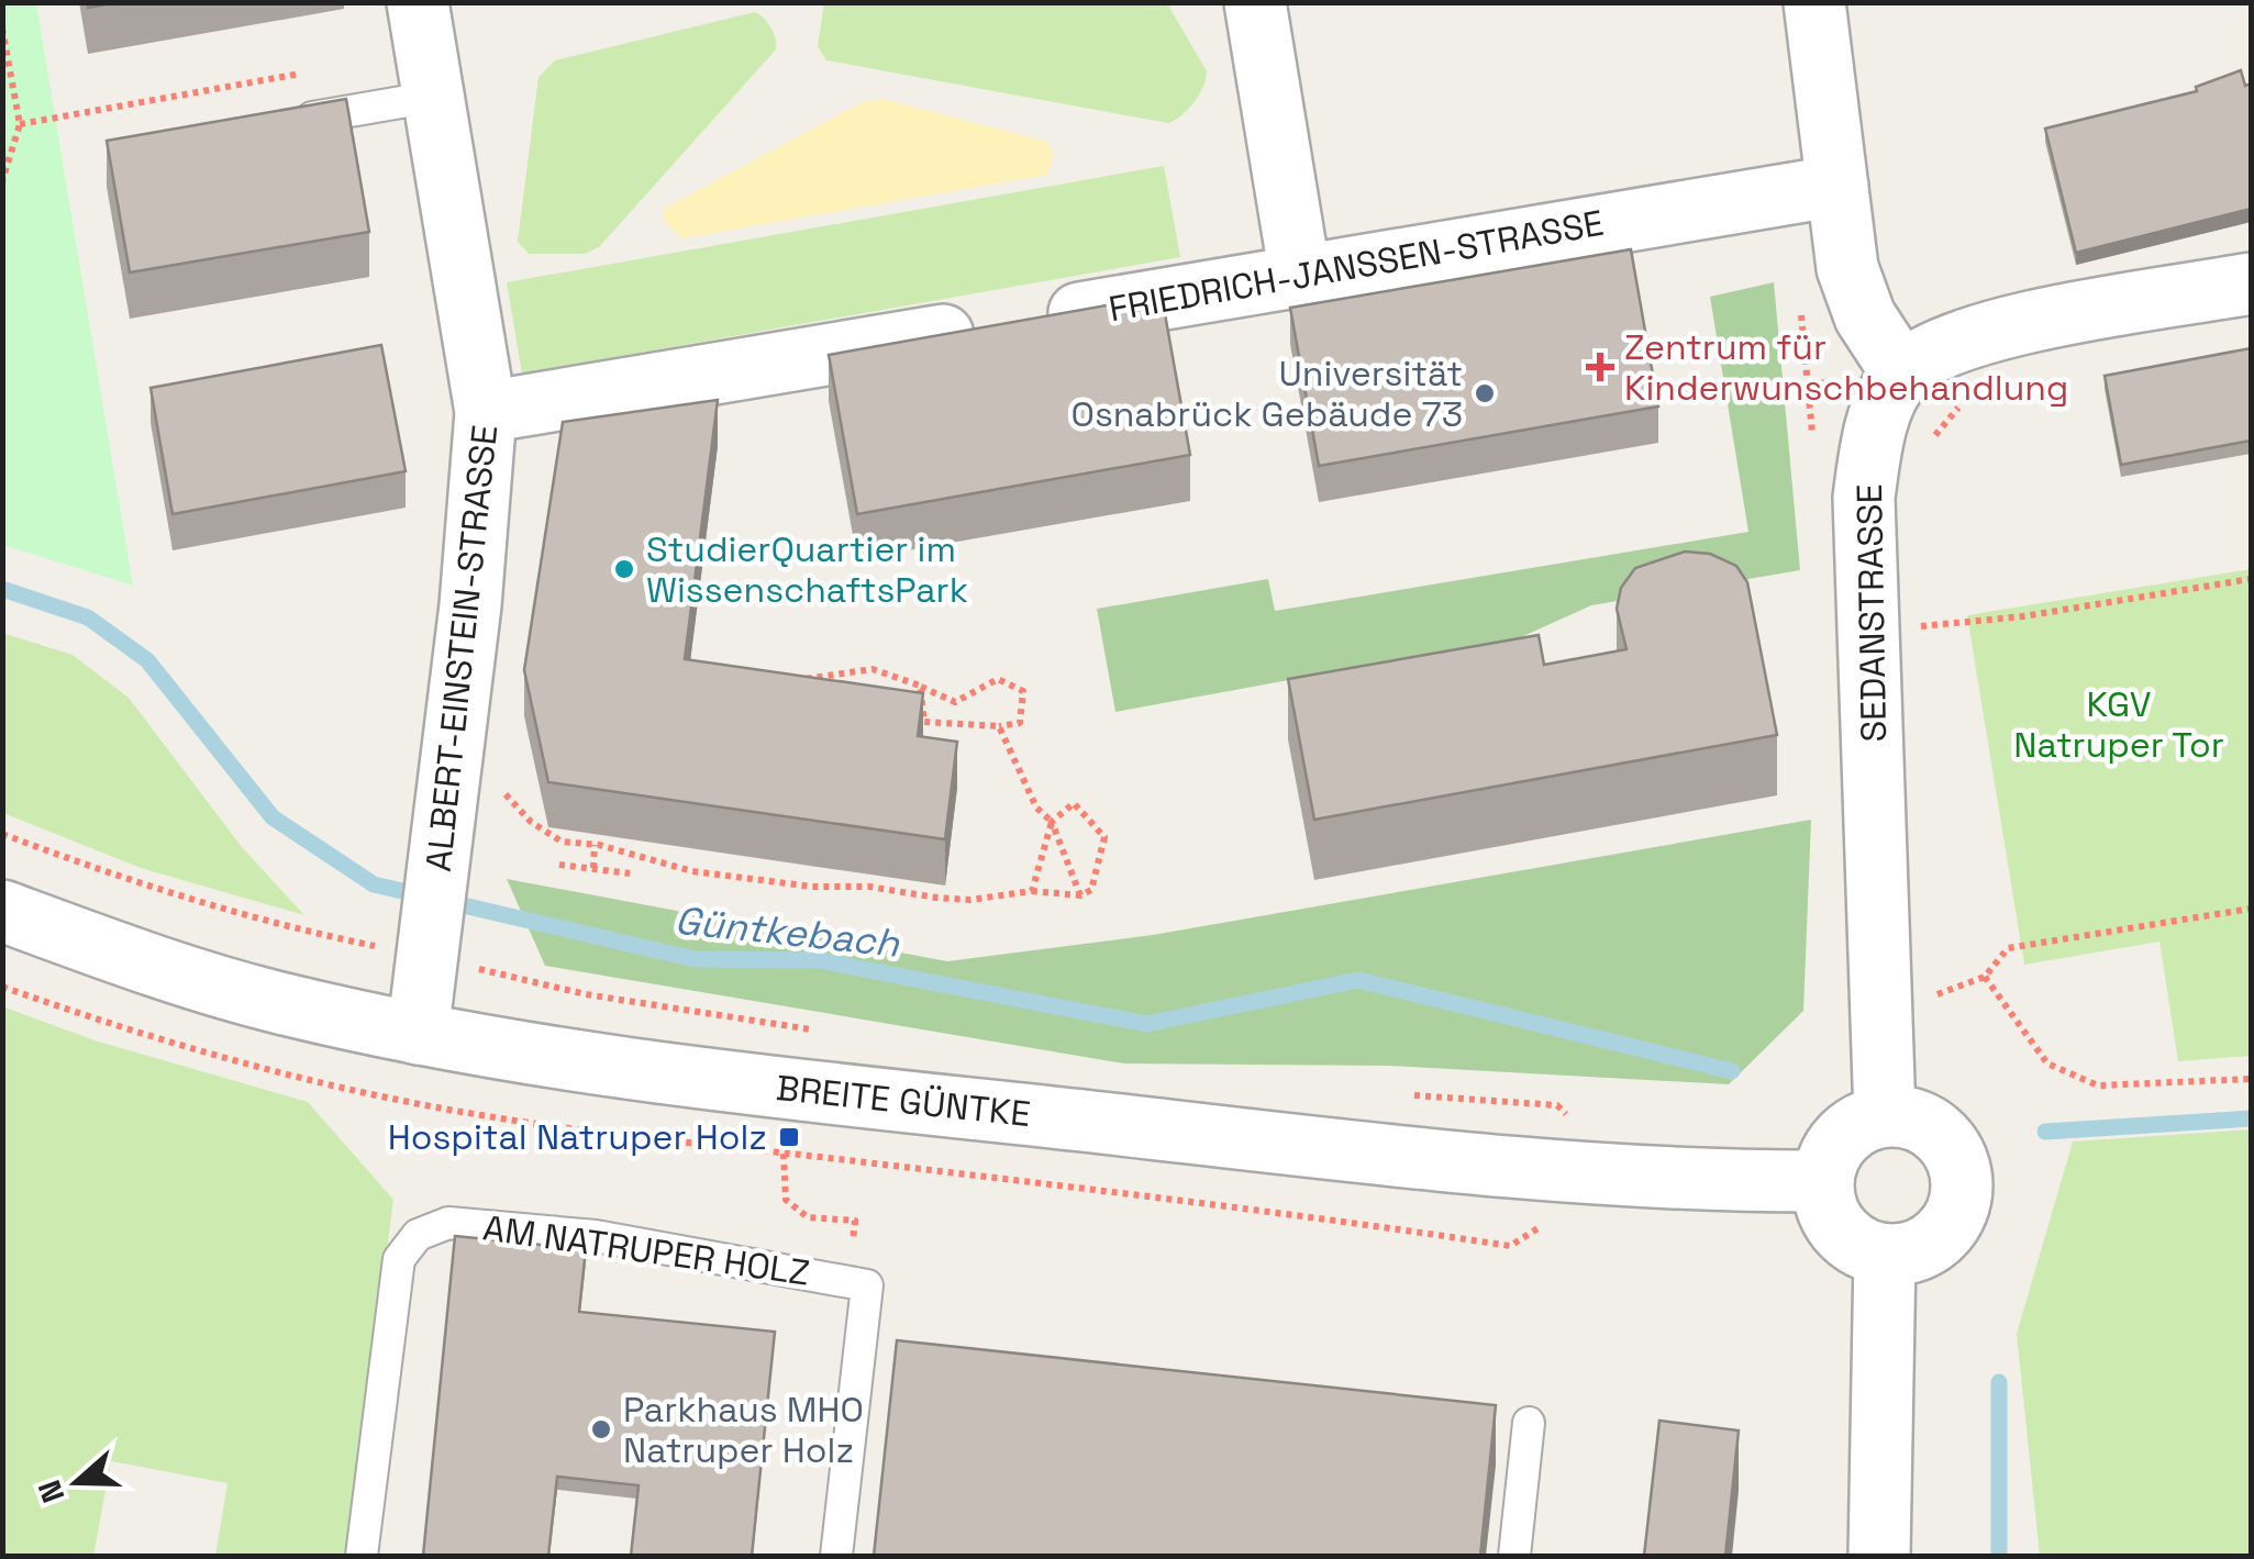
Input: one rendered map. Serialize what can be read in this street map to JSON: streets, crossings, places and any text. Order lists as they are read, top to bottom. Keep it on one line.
{"streets":{"street":["FRIEDRICH-JANSSEN-STRASSE","SEDANSTRASSE","ALBERT-EINSTEIN-STRASSE","BREITE GÜNTKE"],"lane":["AM NATRUPER HOLZ"]},"crossings":[["FRIEDRICH-JANSSEN-STRASSE","ALBERT-EINSTEIN-STRASSE"],["SEDANSTRASSE","BREITE GÜNTKE"],["ALBERT-EINSTEIN-STRASSE","BREITE GÜNTKE"]],"water":["Güntkebach"],"parks":["KGV Natruper Tor"],"places":{"health":["Zentrum für Kinderwunschbehandlung"],"other":["Universität Osnabrück Gebäude 73","StudierQuartier im WissenschaftsPark","Parkhaus MHO Natruper Holz"],"transit":["Hospital Natruper Holz"]},"north":"left"}
